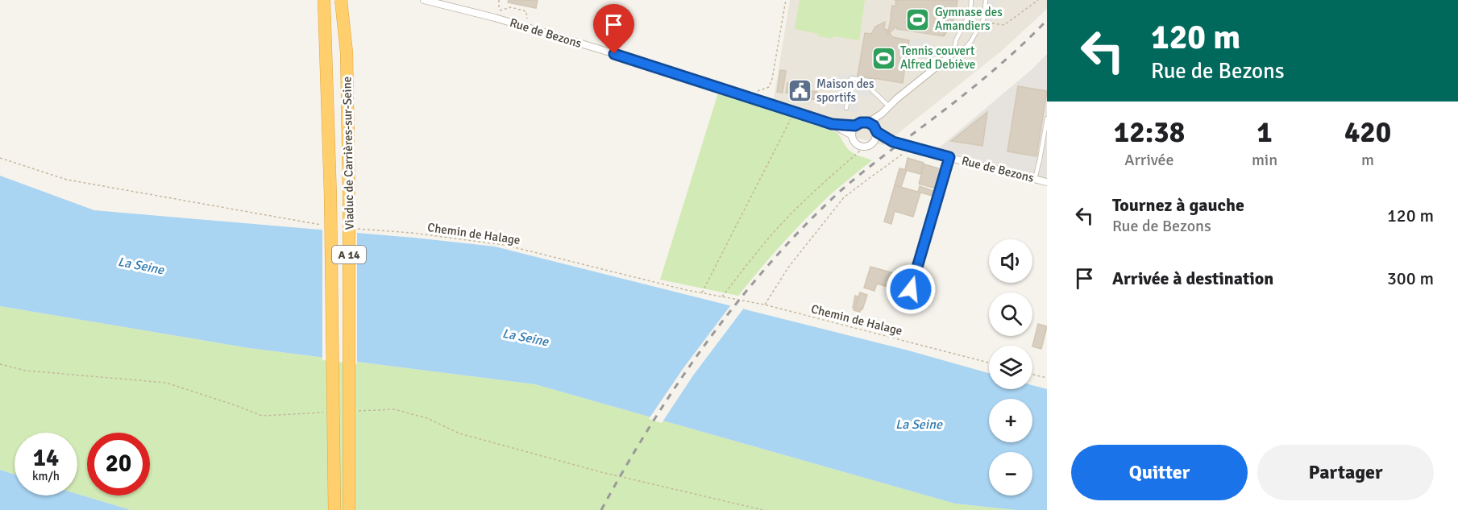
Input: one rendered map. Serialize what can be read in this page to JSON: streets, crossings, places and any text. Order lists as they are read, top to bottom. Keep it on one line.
{"streets":{"highway":["Viaduc de Carrières-sur-Seine","A 14"],"street":["Rue de Bezons"],"path":["Chemin de Halage"]},"water":["La Seine"],"places":{"sports":["Gymnase des Amandiers","Tennis couvert Alfred Debiève"],"public building":["Maison des sportifs"]},"page":{"turn":["120 m","Rue de Bezons"],"eta":["12:38","Arrivée","1","min","420","m"],"list":[{"name":"Tournez à gauche","note":"Rue de Bezons","value":"120 m"},{"name":"Arrivée à destination","value":"300 m"}],"map_buttons":["+","−"],"speed":"14 km/h","limit":"20","buttons":["Quitter","Partager"]}}
